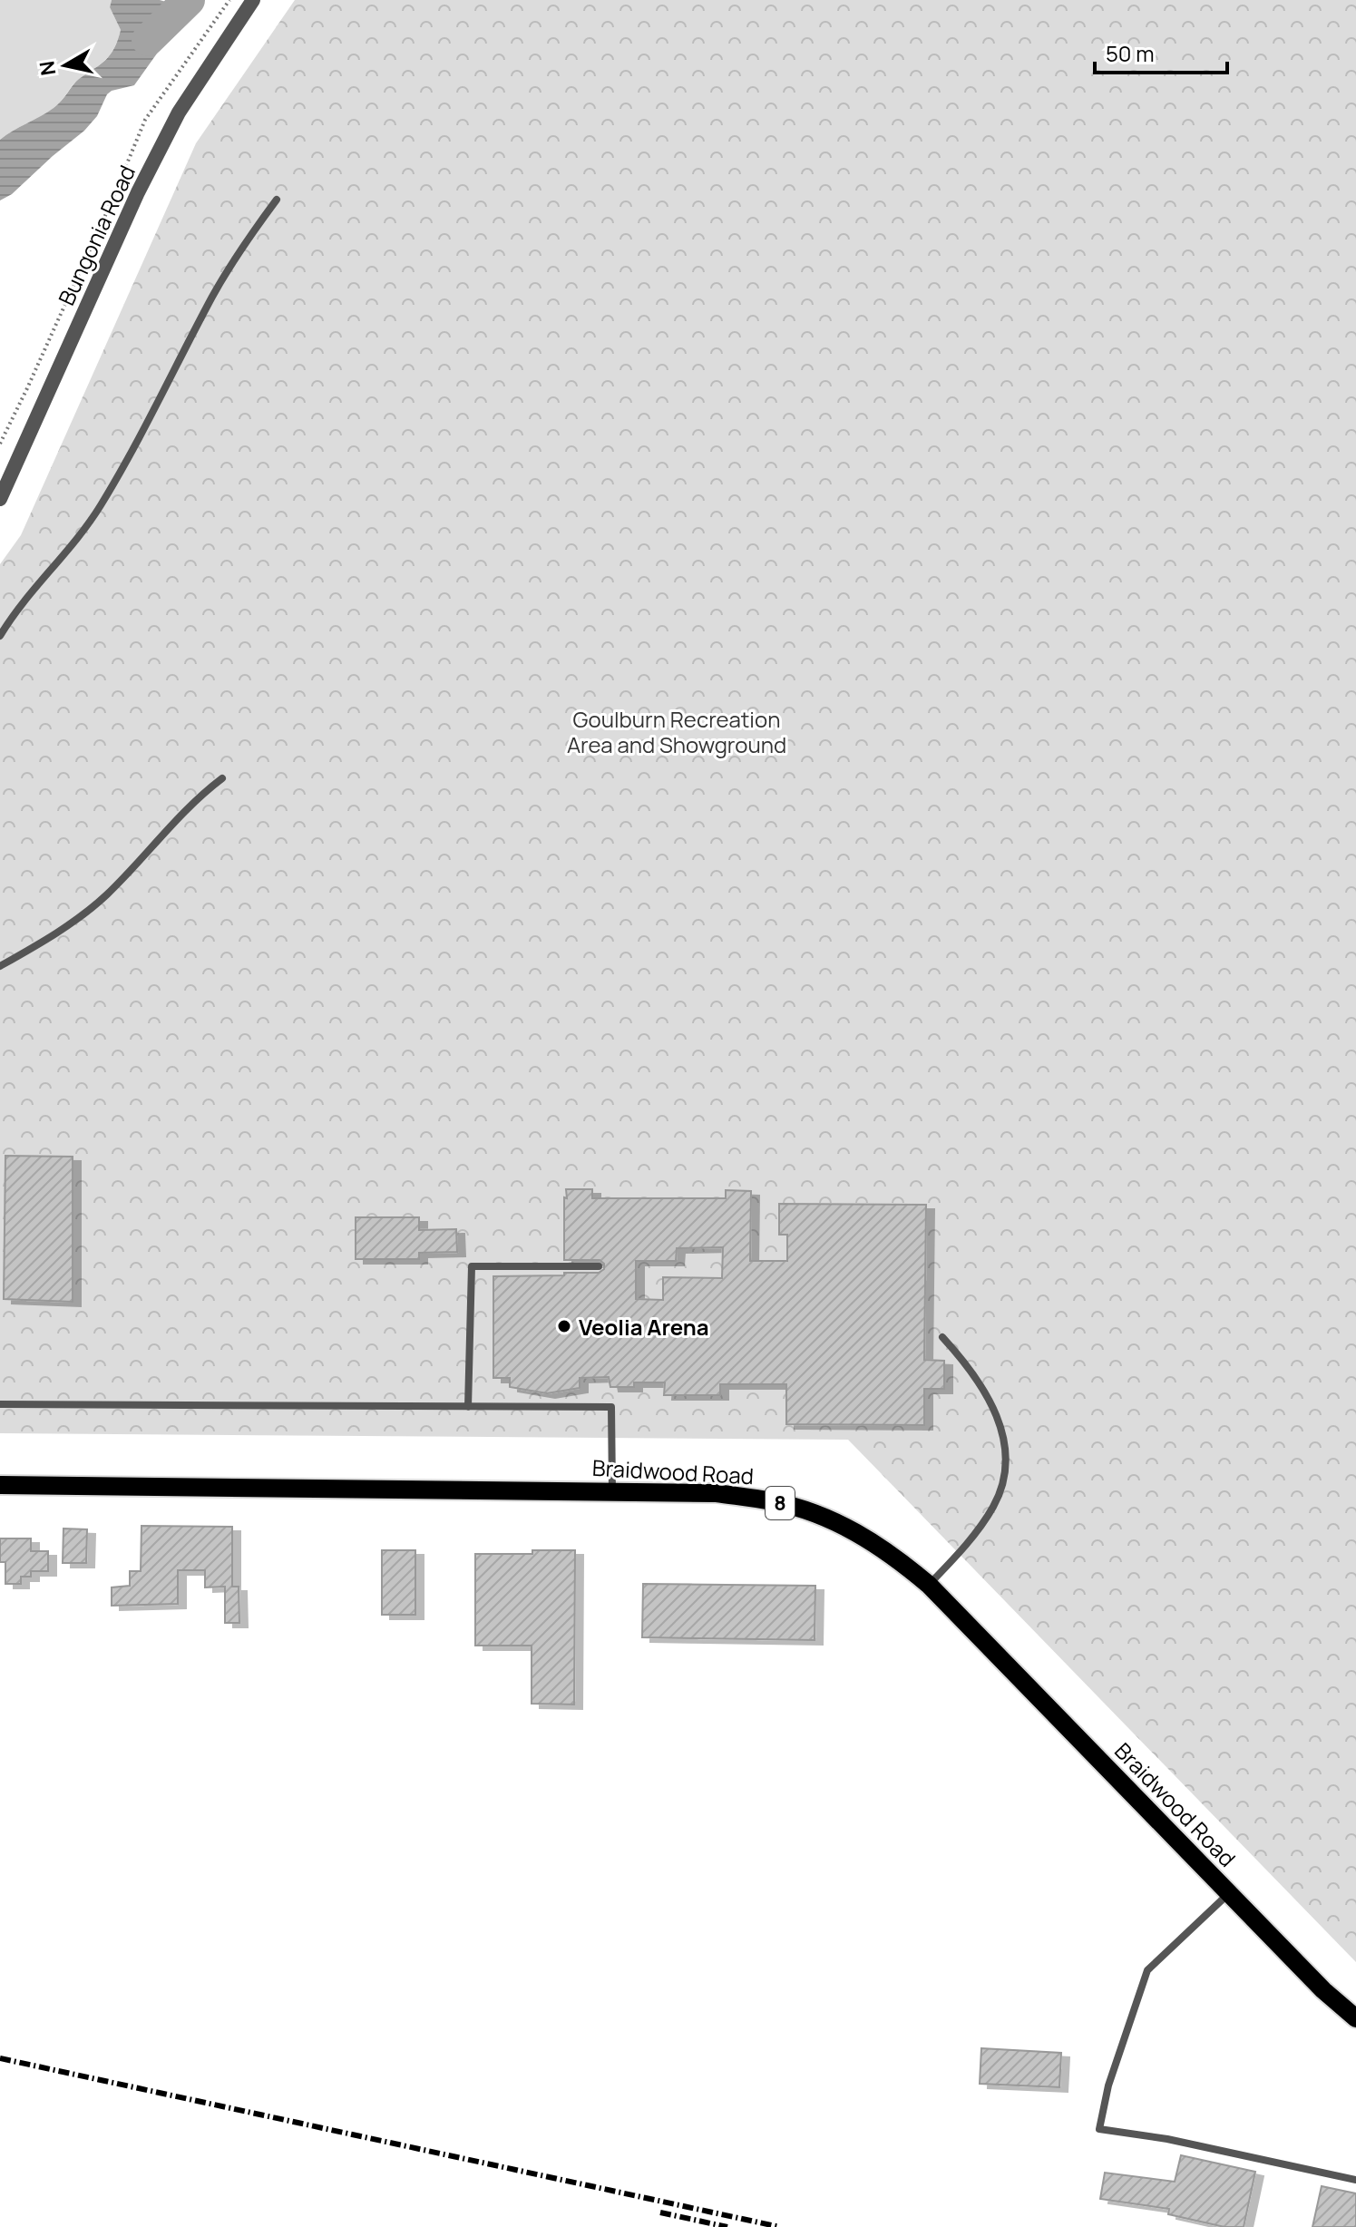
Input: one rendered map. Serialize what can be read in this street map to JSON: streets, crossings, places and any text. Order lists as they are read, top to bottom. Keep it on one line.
{"streets":{"main road":["Braidwood Road","8"],"street":["Bungonia Road"]},"parks":["Goulburn Recreation Area and Showground"],"places":["Veolia Arena"],"scale_bar":"50 m","north":"left"}
